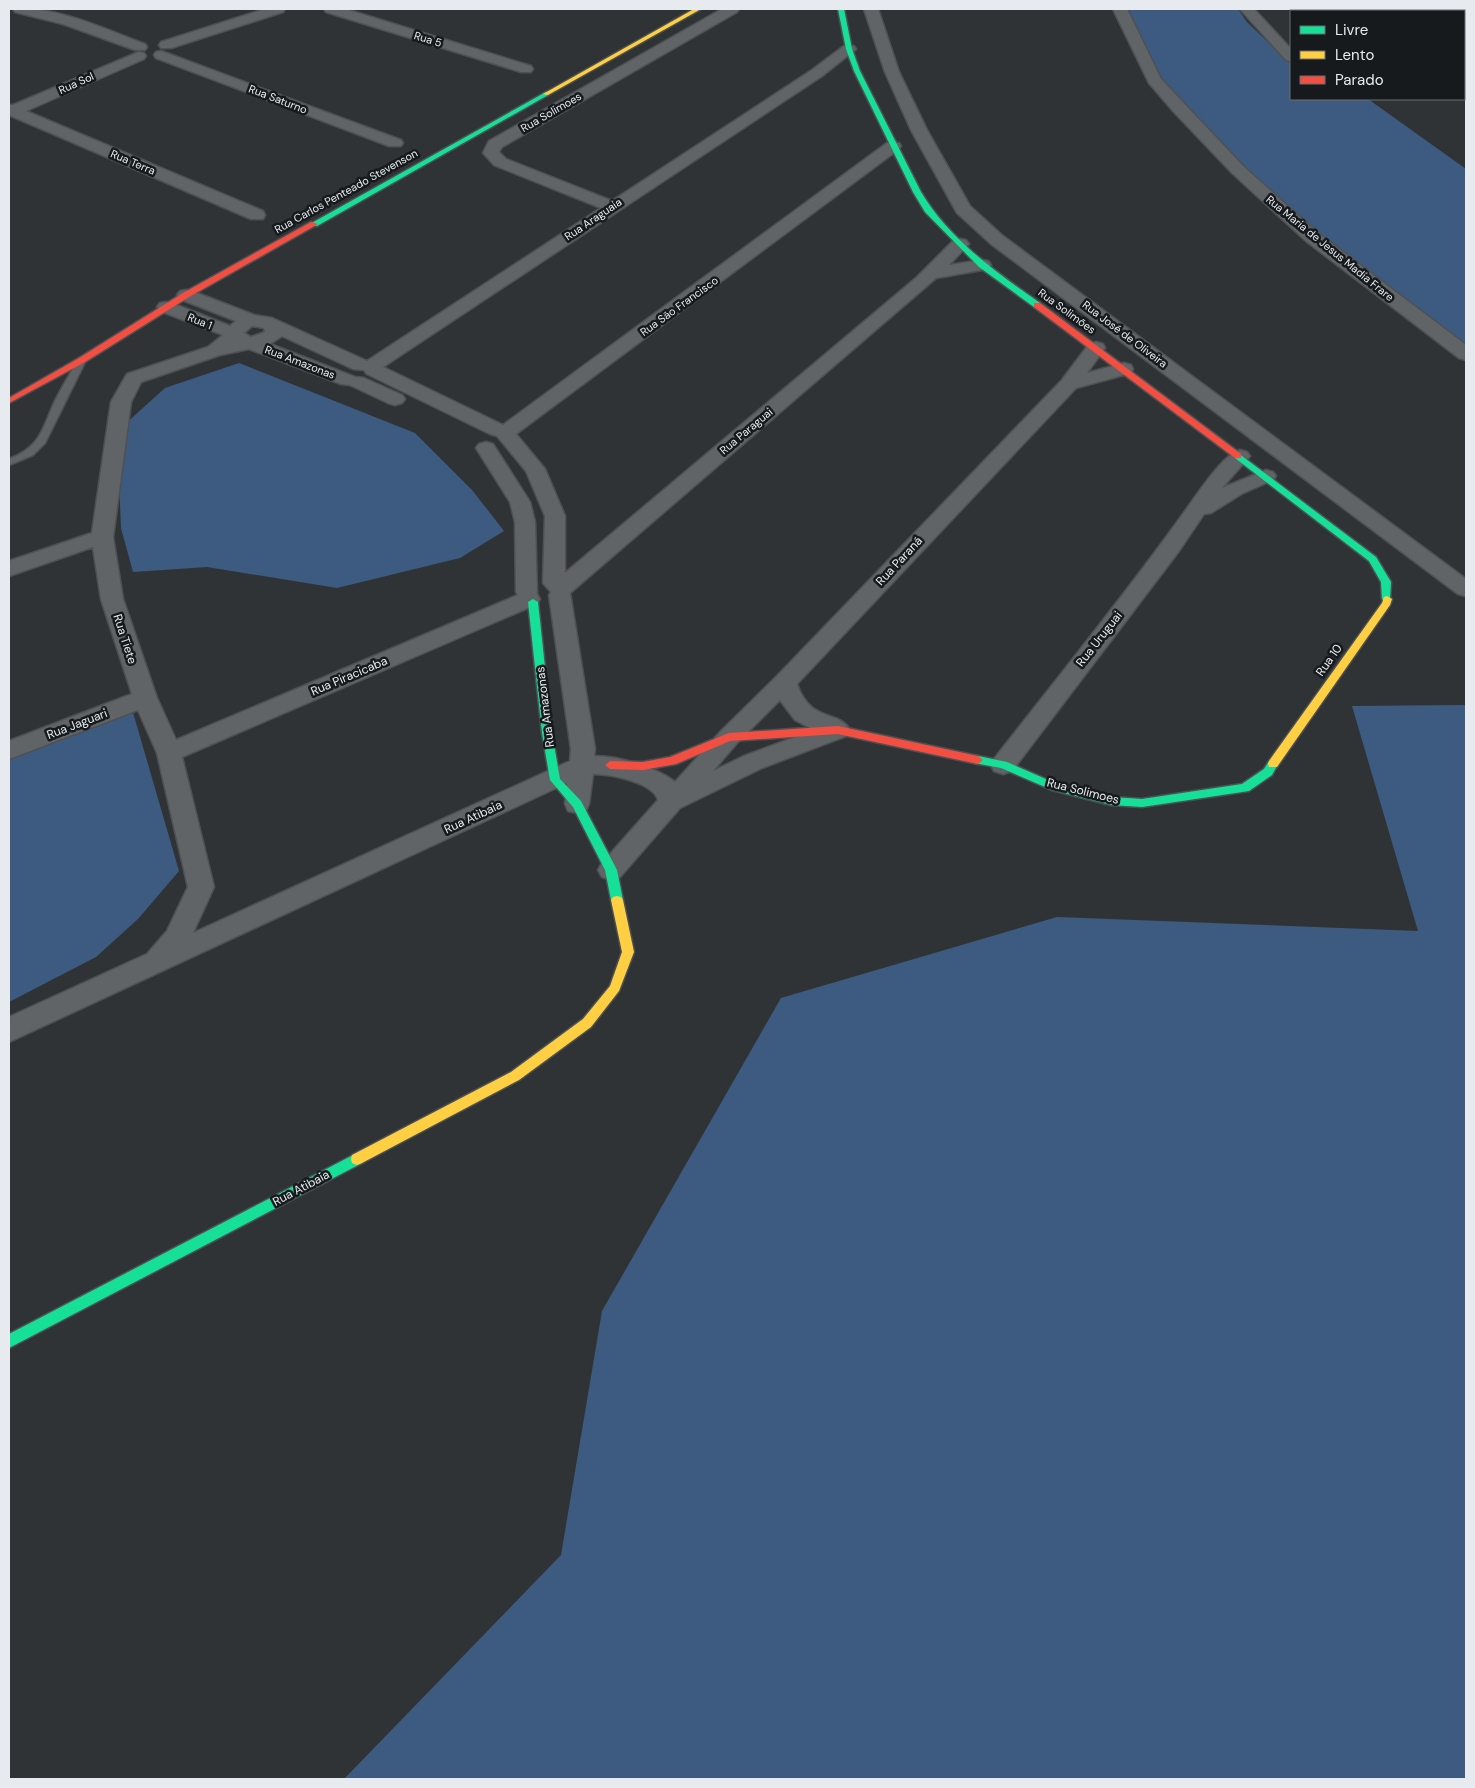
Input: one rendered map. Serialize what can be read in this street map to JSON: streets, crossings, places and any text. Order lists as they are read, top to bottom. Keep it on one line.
{"streets":{"street":["Rua 5","Rua Sol","Rua Saturno","Rua Solimoes","Rua Terra","Rua Carlos Penteado Stevenson","Rua Araguaia","Rua Maria de Jesus Madia Frare","Rua São Francisco","Rua Solimões","Rua 1","Rua José de Oliveira","Rua Amazonas","Rua Paraguai","Rua Paraná","Rua Tiete","Rua Uruguai","Rua 10","Rua Piracicaba","Rua Jaguari","Rua Atibaia"]},"crossings":[["Rua Sol","Rua Terra"],["Rua Solimoes","Rua Araguaia"],["Rua Solimoes","Rua Paraná"],["Rua Solimoes","Rua Uruguai"],["Rua Solimoes","Rua 10"],["Rua Carlos Penteado Stevenson","Rua 1"],["Rua Araguaia","Rua Solimões"],["Rua Araguaia","Rua Amazonas"],["Rua São Francisco","Rua Solimões"],["Rua São Francisco","Rua Amazonas"],["Rua Solimões","Rua Paraguai"],["Rua Solimões","Rua Paraná"],["Rua Solimões","Rua Uruguai"],["Rua Solimões","Rua 10"],["Rua 1","Rua Amazonas"],["Rua 1","Rua Tiete"],["Rua Amazonas","Rua Paraguai"],["Rua Amazonas","Rua Tiete"],["Rua Amazonas","Rua Piracicaba"],["Rua Amazonas","Rua Atibaia"],["Rua Paraná","Rua Atibaia"],["Rua Tiete","Rua Piracicaba"],["Rua Tiete","Rua Jaguari"],["Rua Tiete","Rua Atibaia"]],"legend":["Livre","Lento","Parado"]}
